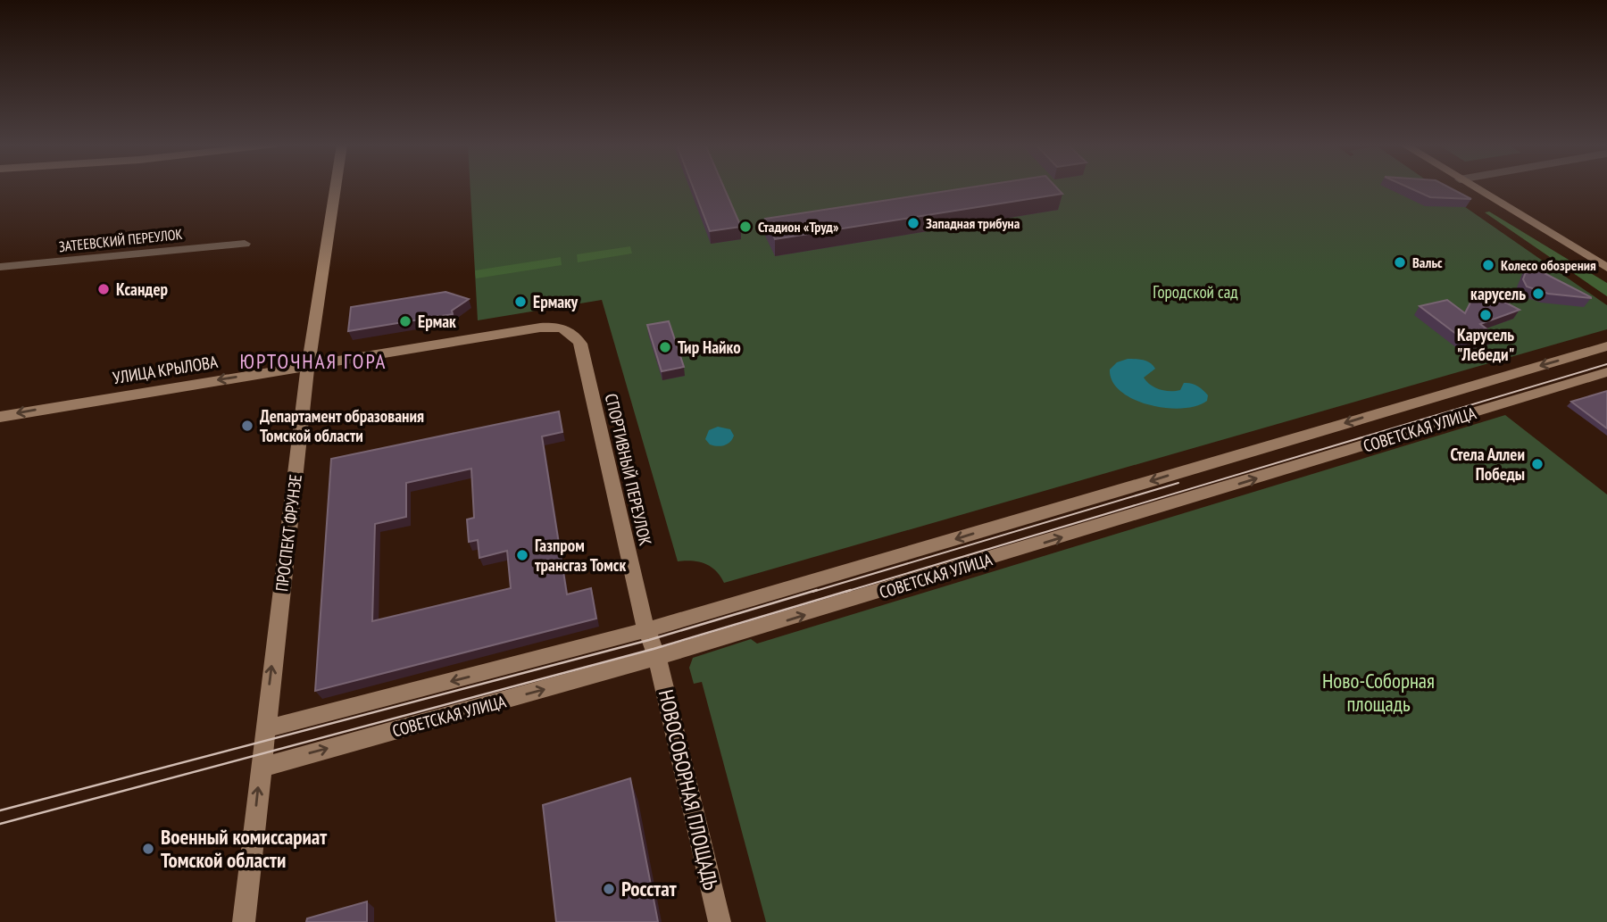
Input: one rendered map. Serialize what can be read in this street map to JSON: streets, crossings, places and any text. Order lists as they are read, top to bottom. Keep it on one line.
{"streets":{"street":["ЗАТЕЕВСКИЙ ПЕРЕУЛОК","УЛИЦА КРЫЛОВА","СОВЕТСКАЯ УЛИЦА","СПОРТИВНЫЙ ПЕРЕУЛОК","ПРОСПЕКТ ФРУНЗЕ","НОВОСОБОРНАЯ ПЛОЩАДЬ"]},"crossings":[["УЛИЦА КРЫЛОВА","СПОРТИВНЫЙ ПЕРЕУЛОК"],["УЛИЦА КРЫЛОВА","ПРОСПЕКТ ФРУНЗЕ"],["СОВЕТСКАЯ УЛИЦА","СПОРТИВНЫЙ ПЕРЕУЛОК"],["СОВЕТСКАЯ УЛИЦА","ПРОСПЕКТ ФРУНЗЕ"],["СОВЕТСКАЯ УЛИЦА","НОВОСОБОРНАЯ ПЛОЩАДЬ"],["СПОРТИВНЫЙ ПЕРЕУЛОК","НОВОСОБОРНАЯ ПЛОЩАДЬ"]],"one_way":["УЛИЦА КРЫЛОВА","ПРОСПЕКТ ФРУНЗЕ"],"districts":["ЮРТОЧНАЯ ГОРА"],"parks":["Городской сад","Ново-Соборная площадь"],"places":["Западная трибуна","Стадион «Труд»","Вальс","Колесо обозрения","Ксандер","карусель","Ермаку","Карусель \"Лебеди\"","Ермак","Тир Найко","Департамент образования Томской области","Стела Аллеи Победы","Газпром трансгаз Томск","Военный комиссариат Томской области","Росстат"]}
